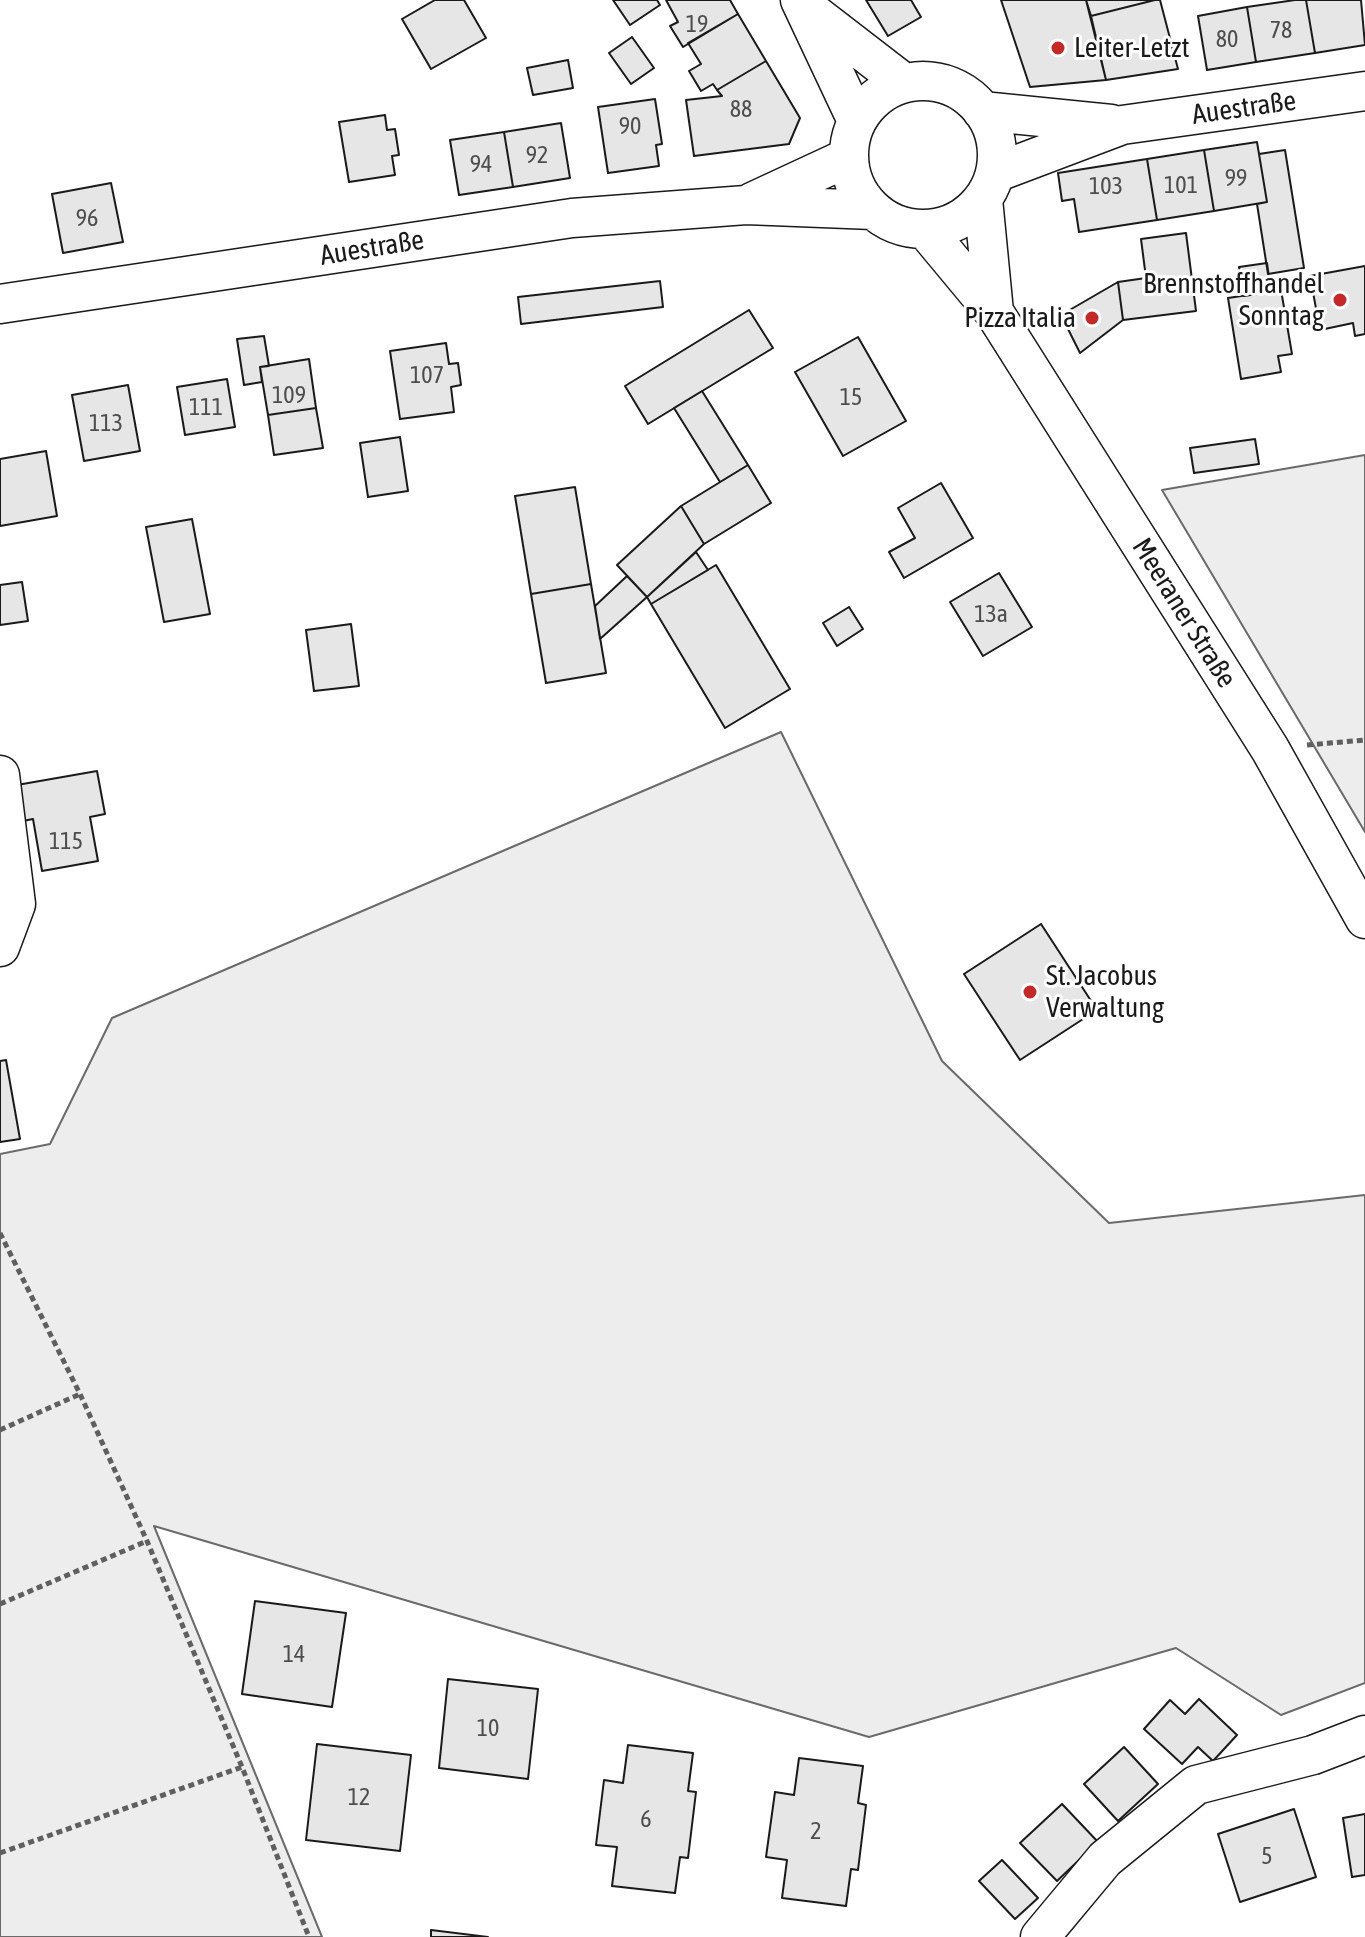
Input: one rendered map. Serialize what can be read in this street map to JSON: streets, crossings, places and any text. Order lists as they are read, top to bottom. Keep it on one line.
{"streets":{"street":["Auestraße","Meeraner Straße"]},"crossings":[["Auestraße","Meeraner Straße"]],"places":["Leiter-Letzt","Brennstoffhandel Sonntag","Pizza Italia","St. Jacobus Verwaltung"],"house_numbers":["19","78","80","88","90","92","94","99","101","103","96","107","109","15","111","113","13a","115","14","10","12","6","2","5"]}
